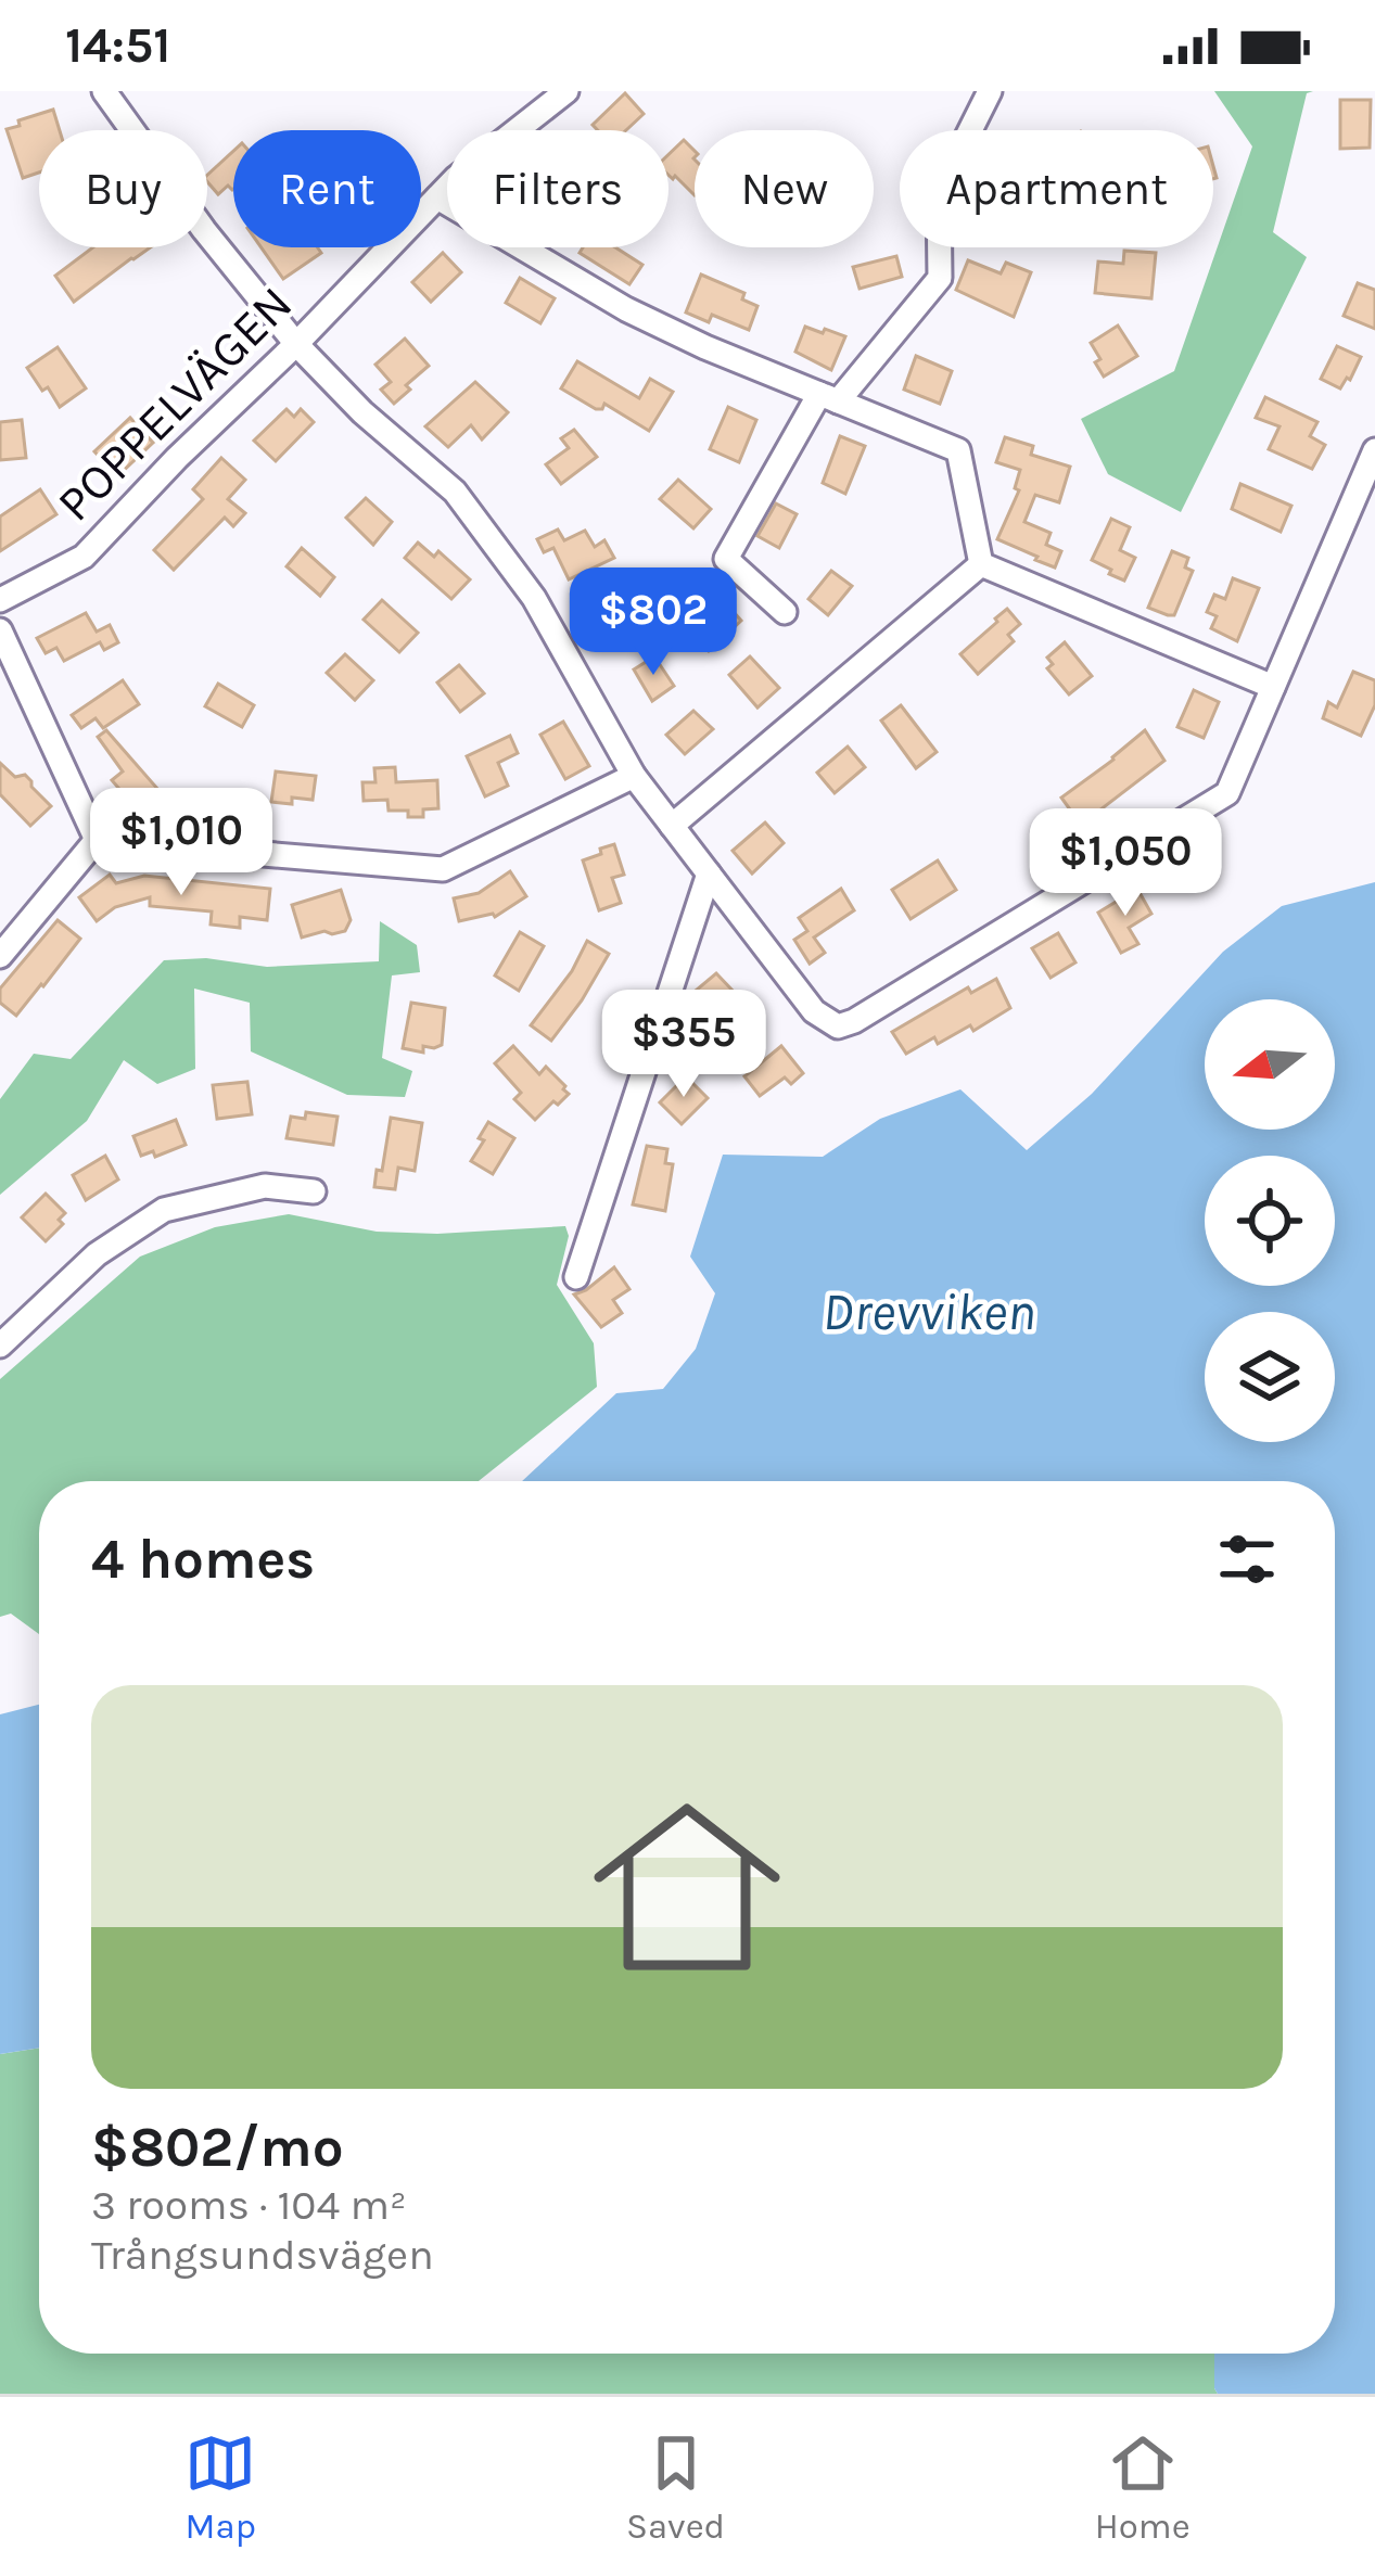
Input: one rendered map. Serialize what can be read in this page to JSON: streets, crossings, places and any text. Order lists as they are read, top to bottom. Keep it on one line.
{"streets":{"street":["POPPELVÄGEN"]},"water":["Drevviken"],"north":"left","page":{"status":"14:51","chip":["Buy","Rent","Filters","New","Apartment"],"price":["$802","$1,010","$1,050","$355"],"heading":"4 homes","list":[{"name":"$802/mo","note":"3 rooms · 104 m² · Trångsundsvägen"}],"tabs":["Map","Saved","Home"]}}
